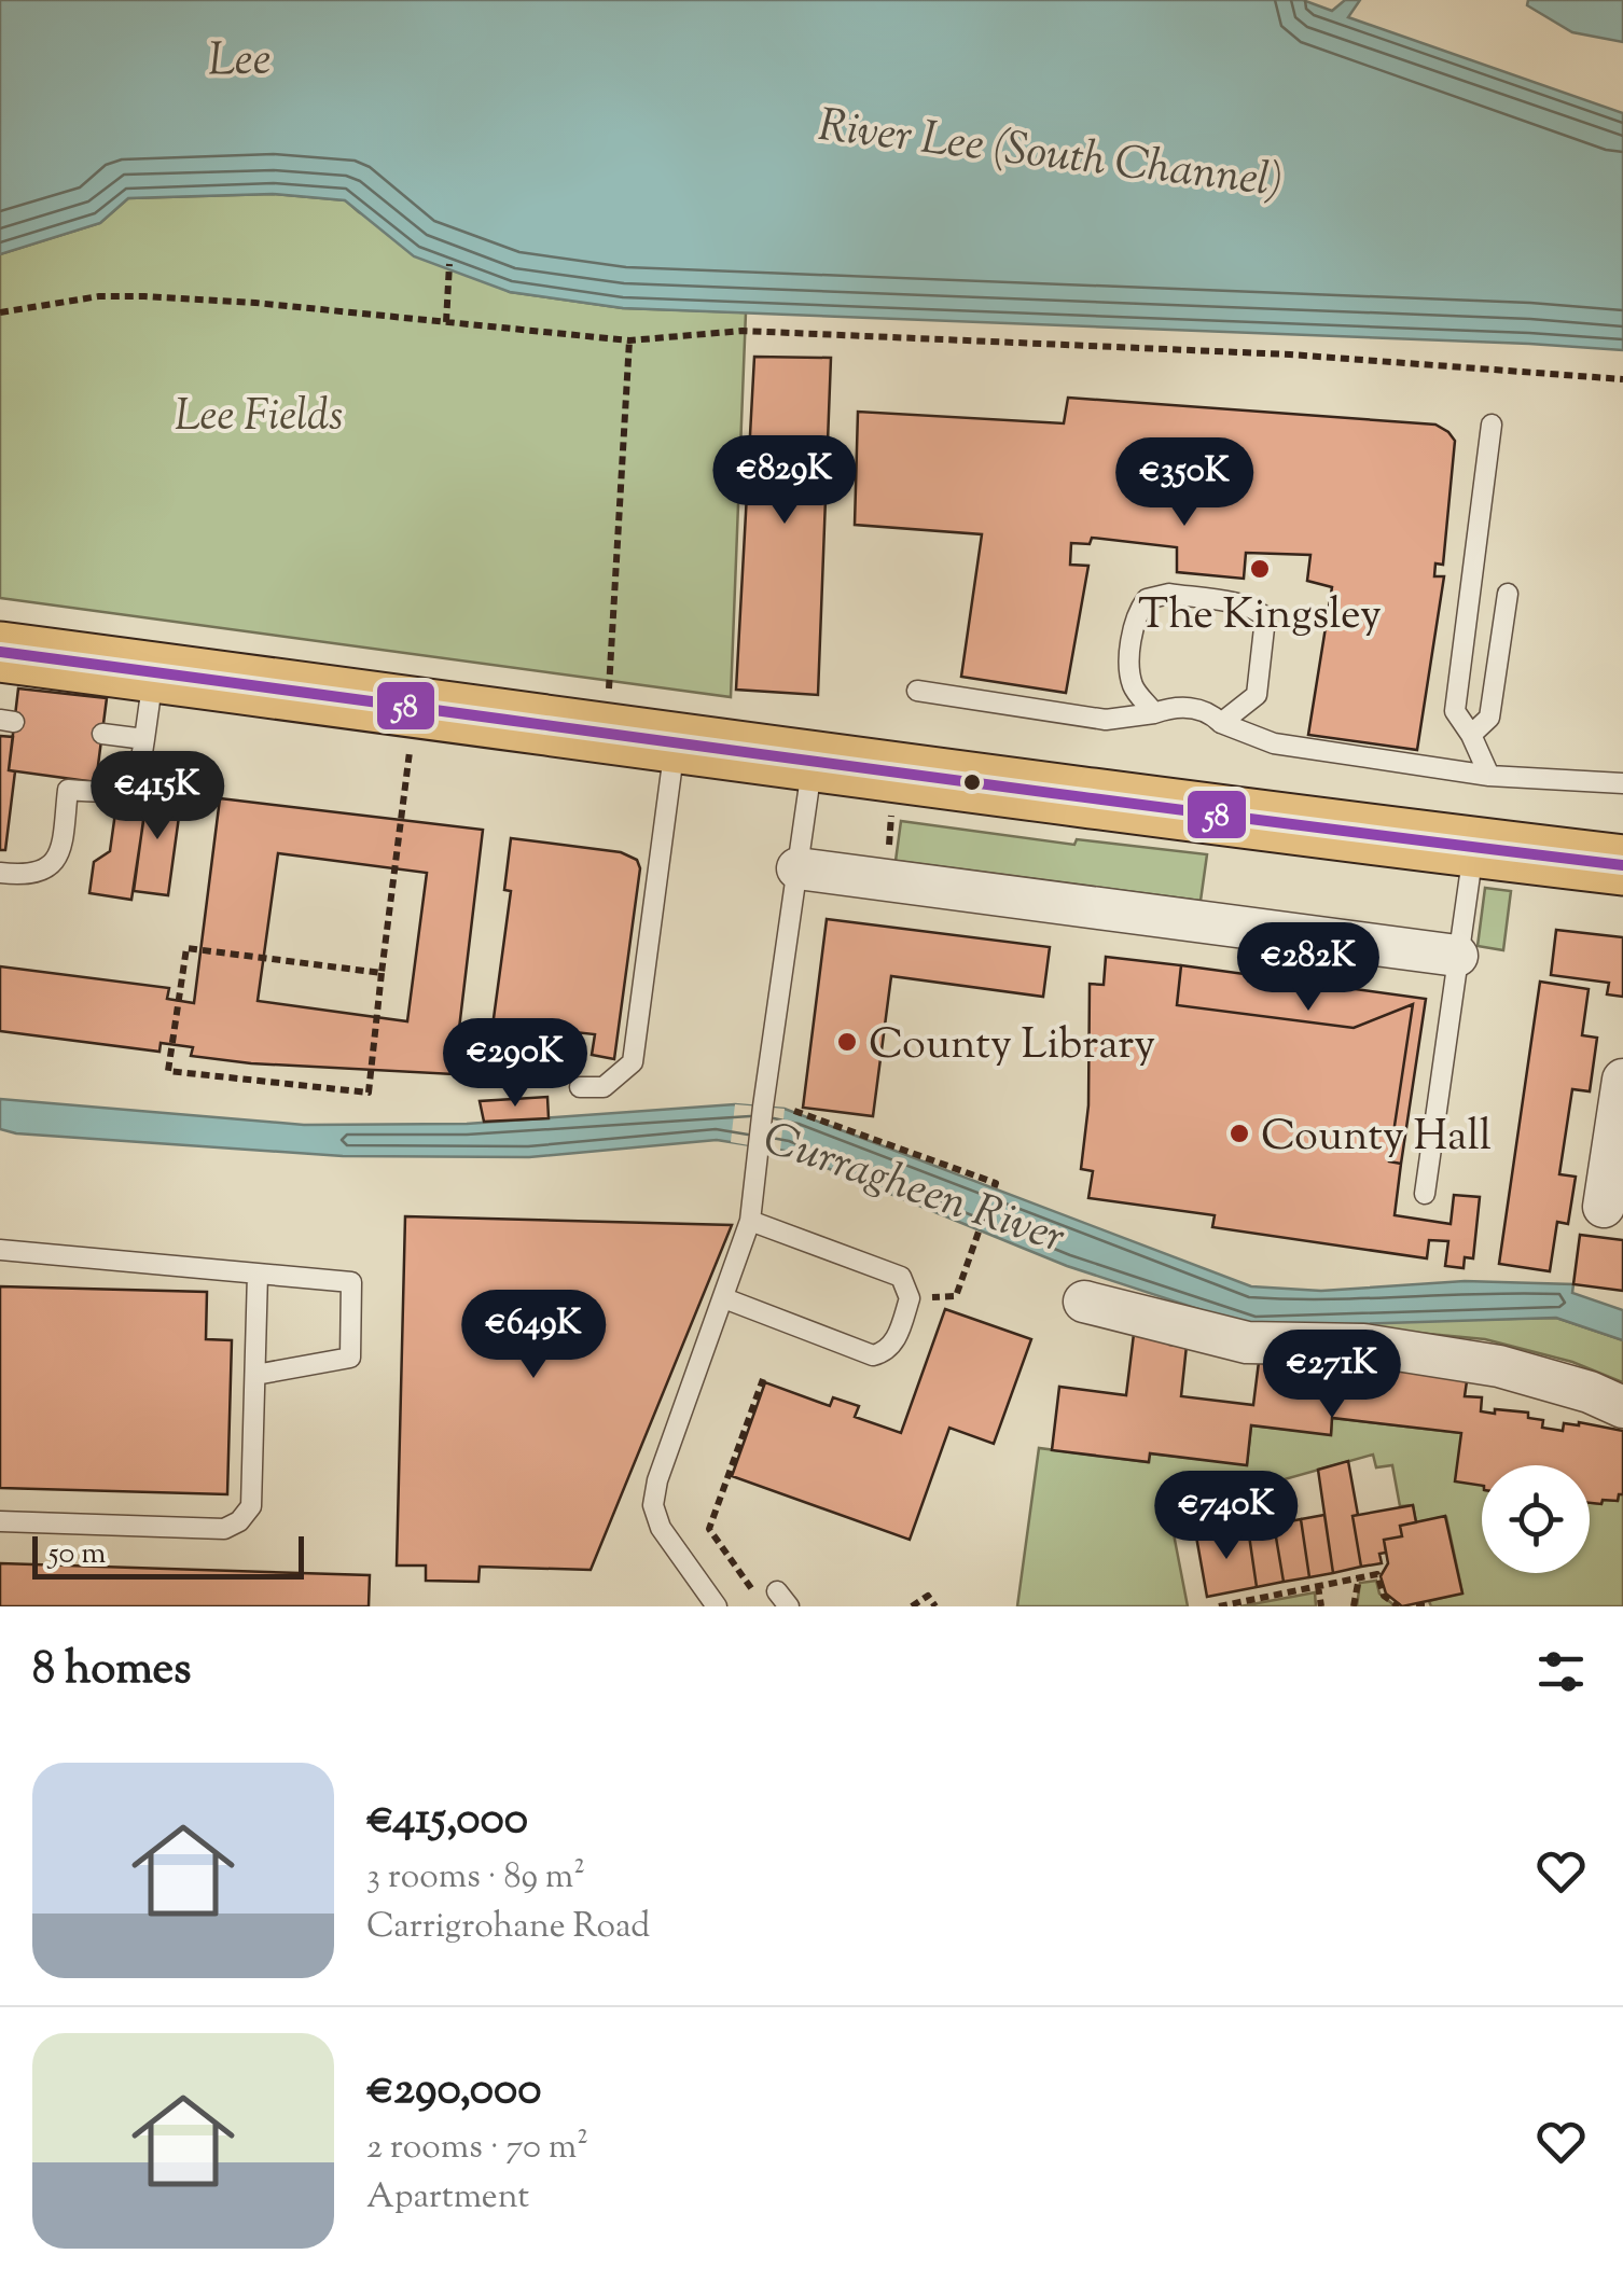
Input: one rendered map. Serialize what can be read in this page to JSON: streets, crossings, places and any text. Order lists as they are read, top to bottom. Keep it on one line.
{"water":["Lee","River Lee (South Channel)","Curragheen River"],"parks":["Lee Fields"],"places":["The Kingsley","County Library","County Hall"],"lines":["transit line 58"],"scale_bar":"50 m","page":{"price":["€829K","€350K","€415K","€282K","€290K","€649K","€271K","€740K"],"scale":"50 m","heading":"8 homes","list":[{"name":"€415,000","note":"3 rooms · 89 m² · Carrigrohane Road"},{"name":"€290,000","note":"2 rooms · 70 m² · Apartment"}]}}
